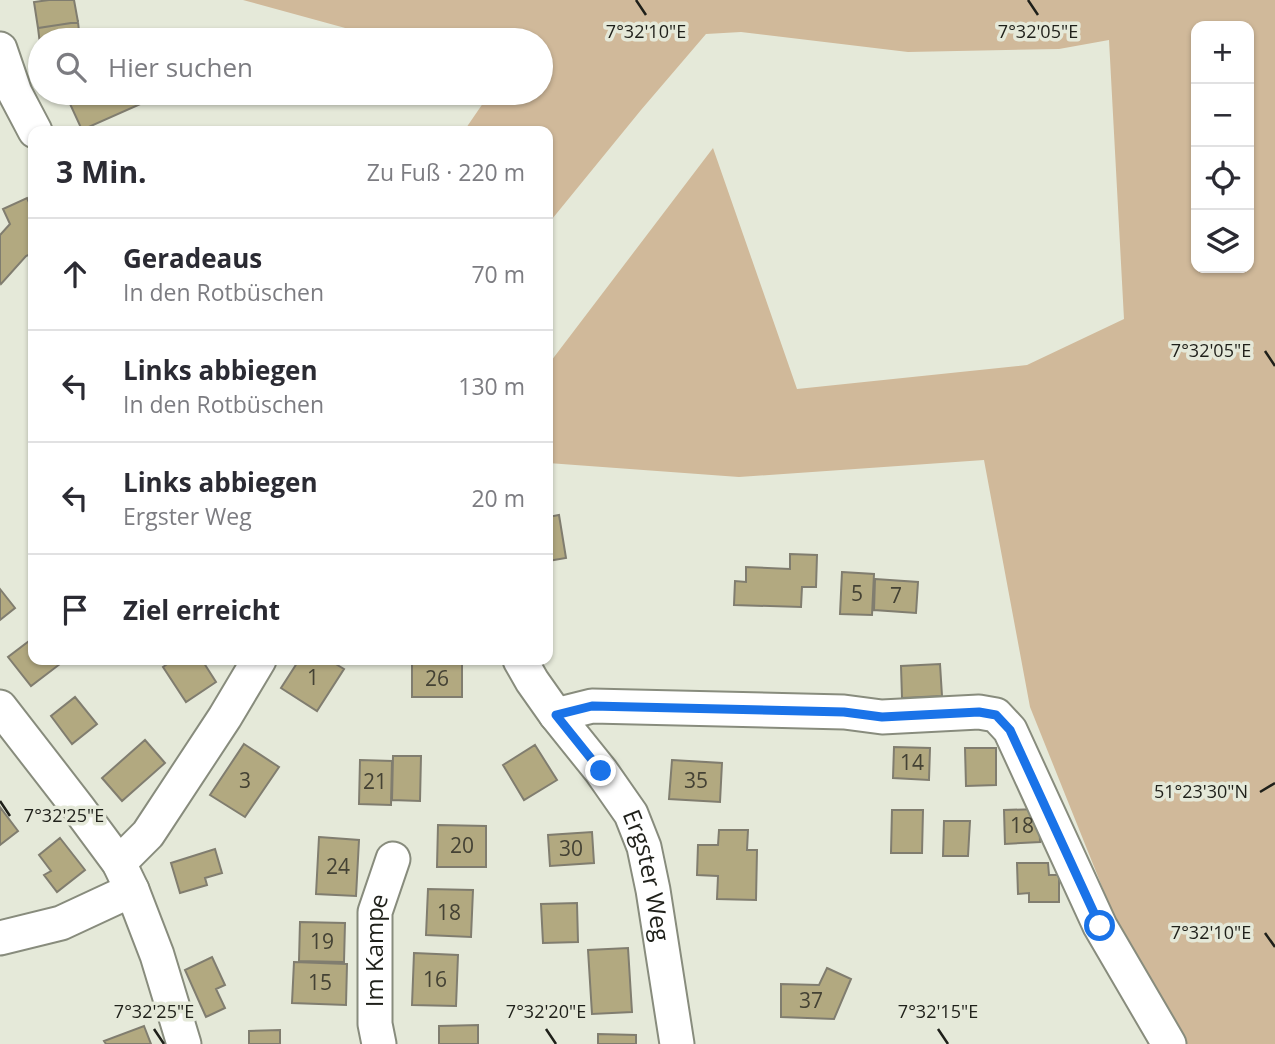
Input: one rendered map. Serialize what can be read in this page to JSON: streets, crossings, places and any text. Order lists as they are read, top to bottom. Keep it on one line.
{"streets":{"street":["Ergster Weg","Im Kampe"]},"house_numbers":["5","7","1","26","14","3","35","21","18","20","30","24","18","19","16","15","37"],"page":{"map_buttons":["+","−"],"search":"Hier suchen","heading":["3 Min.","Zu Fuß · 220 m"],"list":[["Geradeaus","In den Rotbüschen","70 m"],["Links abbiegen","In den Rotbüschen","130 m"],["Links abbiegen","Ergster Weg","20 m"],"Ziel erreicht"]},"coordinates":["7°32'10\"E","7°32'05\"E","51°23'30\"N","7°32'25\"E","7°32'20\"E","7°32'15\"E"]}
